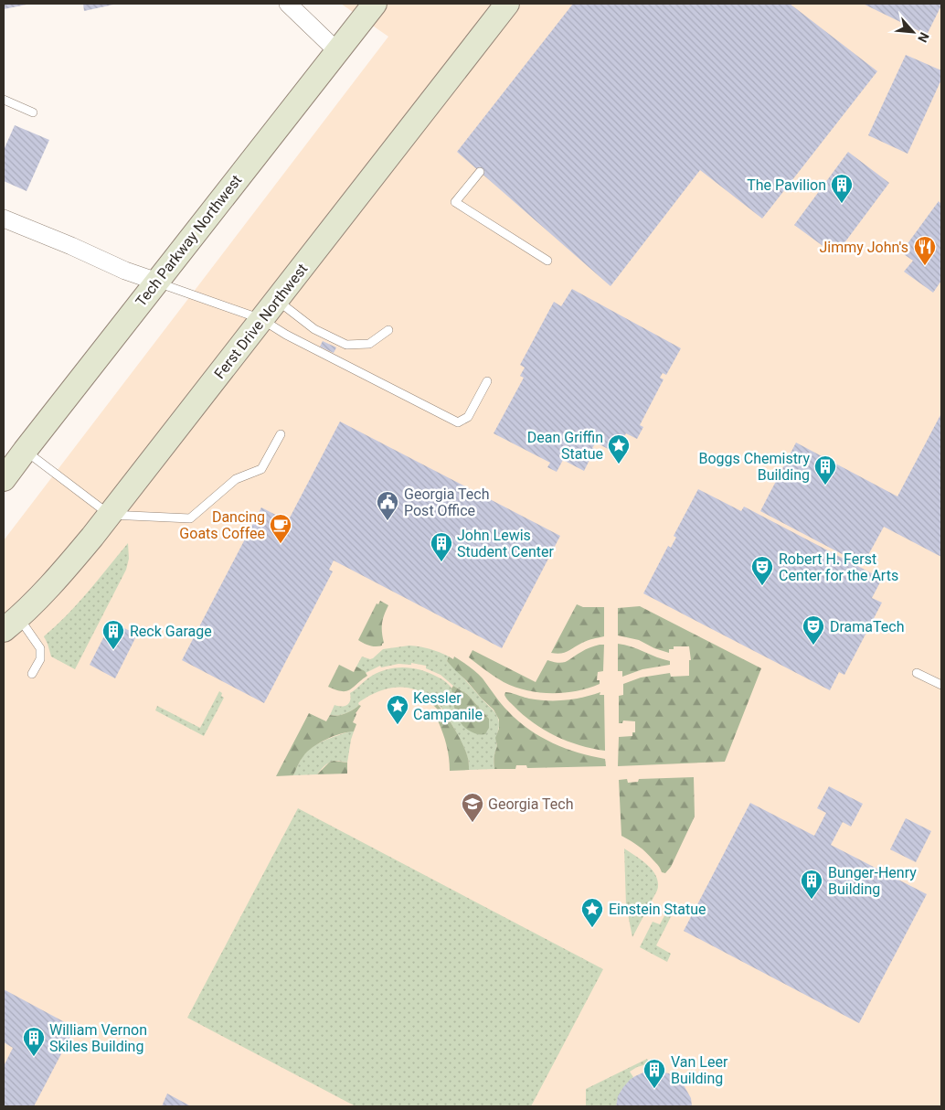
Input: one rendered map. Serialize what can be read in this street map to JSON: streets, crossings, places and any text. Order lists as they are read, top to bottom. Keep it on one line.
{"streets":{"street":["Tech Parkway Northwest","Ferst Drive Northwest"]},"places":{"building":["The Pavilion","Boggs Chemistry Building","John Lewis Student Center","Reck Garage","Bunger-Henry Building","William Vernon Skiles Building","Van Leer Building"],"restaurant":["Jimmy John's"],"place":["Dean Griffin Statue","Kessler Campanile","Einstein Statue"],"public building":["Georgia Tech Post Office"],"cafe":["Dancing Goats Coffee"],"theatre":["Robert H. Ferst Center for the Arts","DramaTech"],"school or university":["Georgia Tech"]},"north":"bottom right"}
